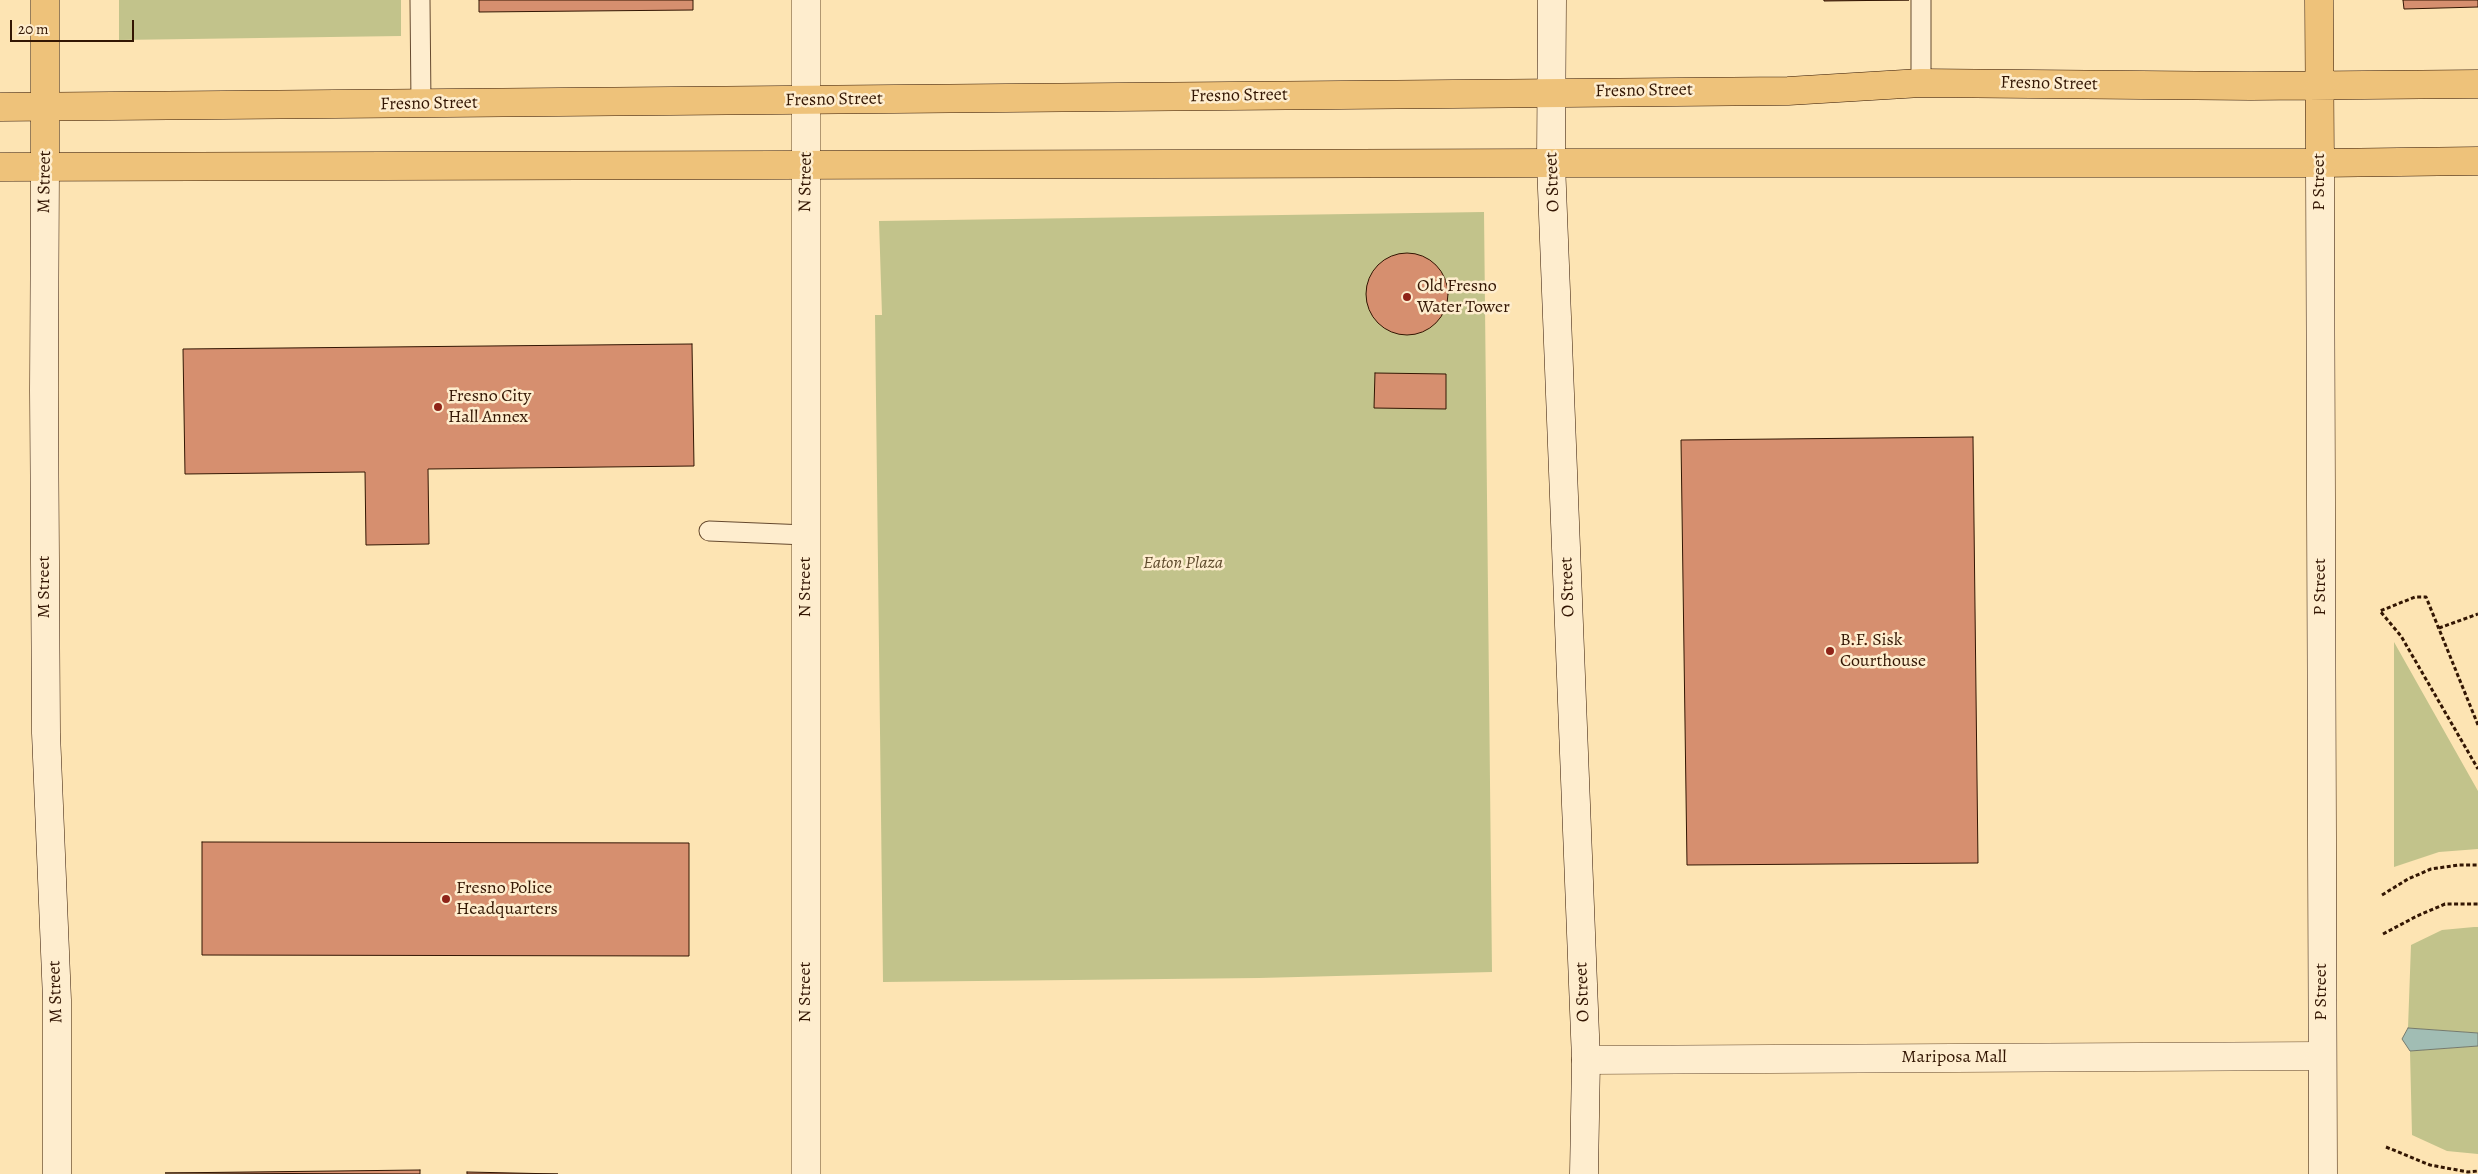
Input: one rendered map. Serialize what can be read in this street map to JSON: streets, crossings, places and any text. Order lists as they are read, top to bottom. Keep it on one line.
{"streets":{"main road":["Fresno Street","M Street","N Street","O Street","P Street","Mariposa Mall"]},"crossings":[["Fresno Street","M Street"],["Fresno Street","N Street"],["Fresno Street","O Street"],["Fresno Street","P Street"],["O Street","Mariposa Mall"],["P Street","Mariposa Mall"]],"parks":["Eaton Plaza"],"places":["Old Fresno Water Tower","Fresno City Hall Annex","B.F. Sisk Courthouse","Fresno Police Headquarters"],"scale_bar":"20 m"}
